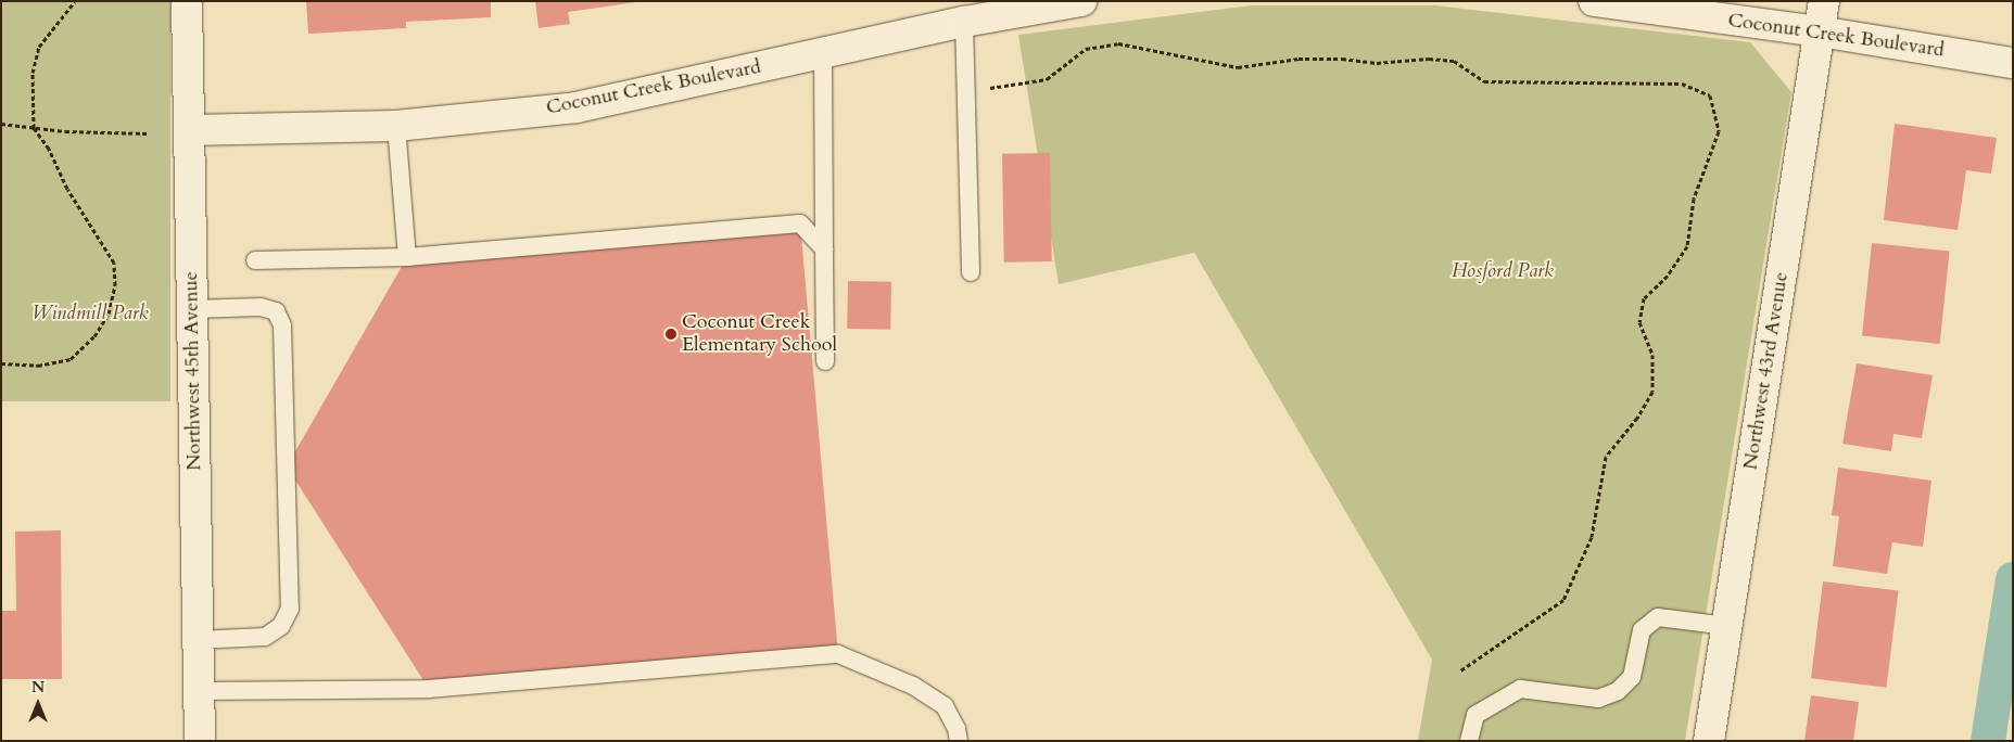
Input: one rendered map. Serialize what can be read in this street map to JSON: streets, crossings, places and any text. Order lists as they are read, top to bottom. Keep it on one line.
{"streets":{"street":["Coconut Creek Boulevard","Northwest 45th Avenue","Northwest 43rd Avenue"]},"crossings":[["Coconut Creek Boulevard","Northwest 45th Avenue"],["Coconut Creek Boulevard","Northwest 43rd Avenue"]],"parks":["Hosford Park","Windmill Park"],"places":["Coconut Creek Elementary School"],"north":"top"}
